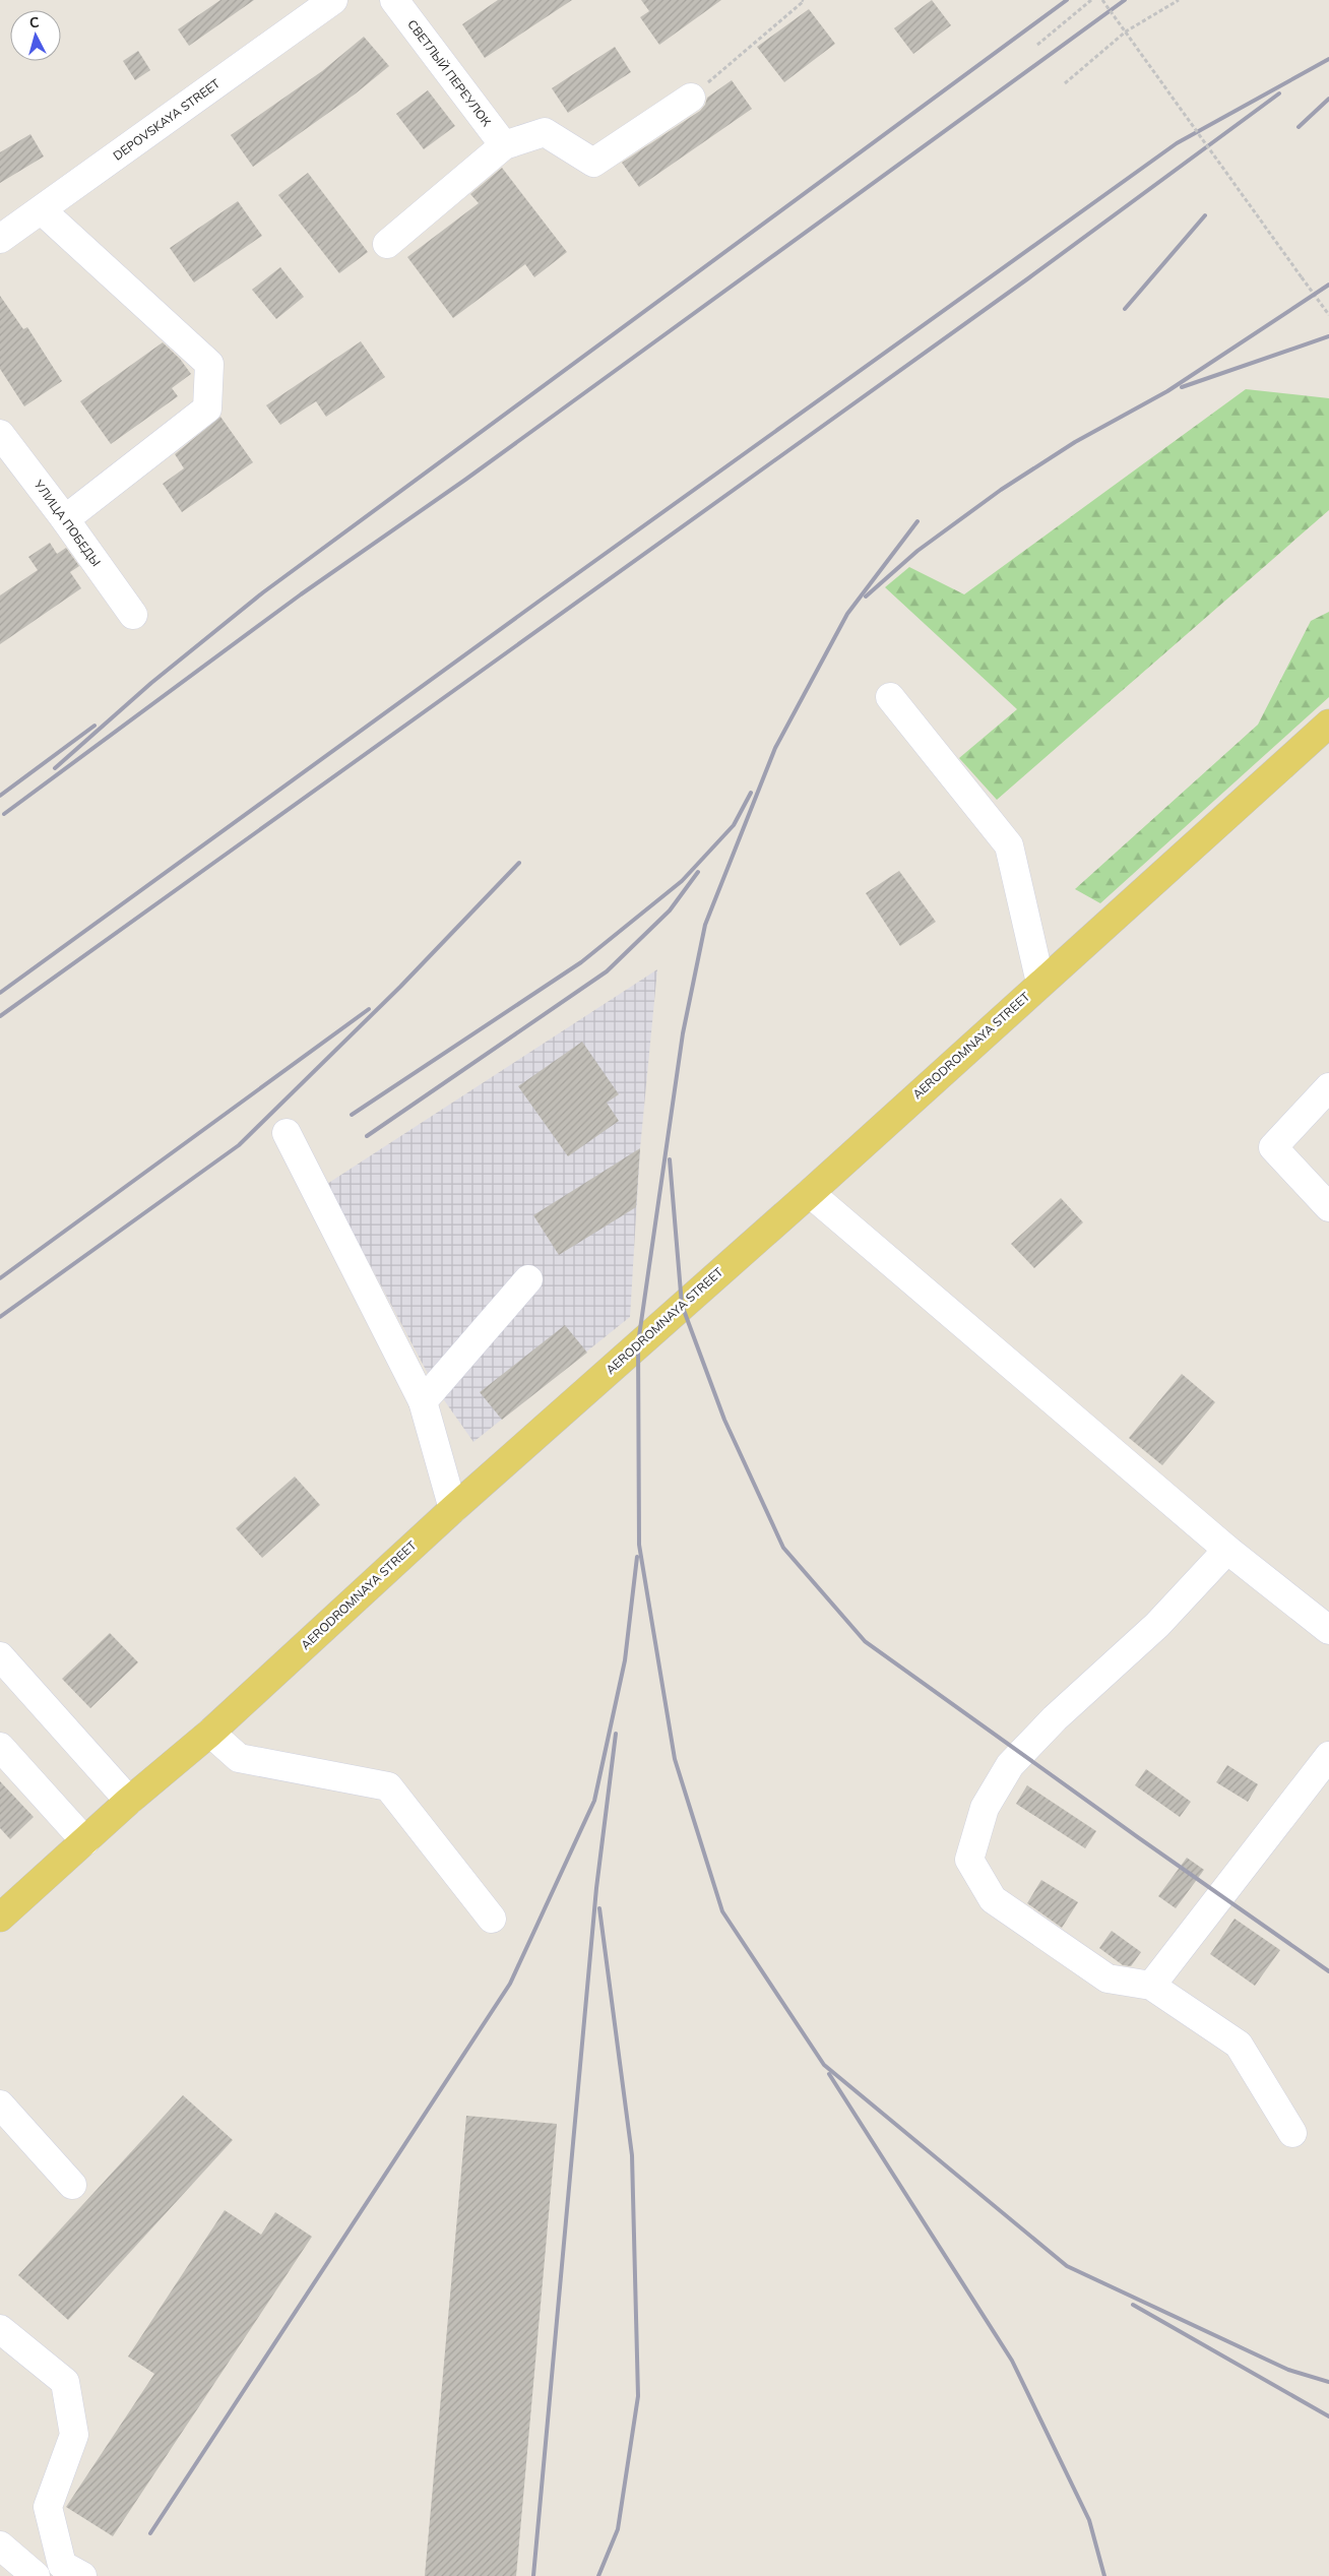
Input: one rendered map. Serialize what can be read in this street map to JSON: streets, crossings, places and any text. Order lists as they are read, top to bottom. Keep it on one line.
{"streets":{"main road":["AERODROMNAYA STREET"],"street":["СВЕТЛЫЙ ПЕРЕУЛОК","DEPOVSKAYA STREET","УЛИЦА ПОБЕДЫ"]},"north":"top"}
